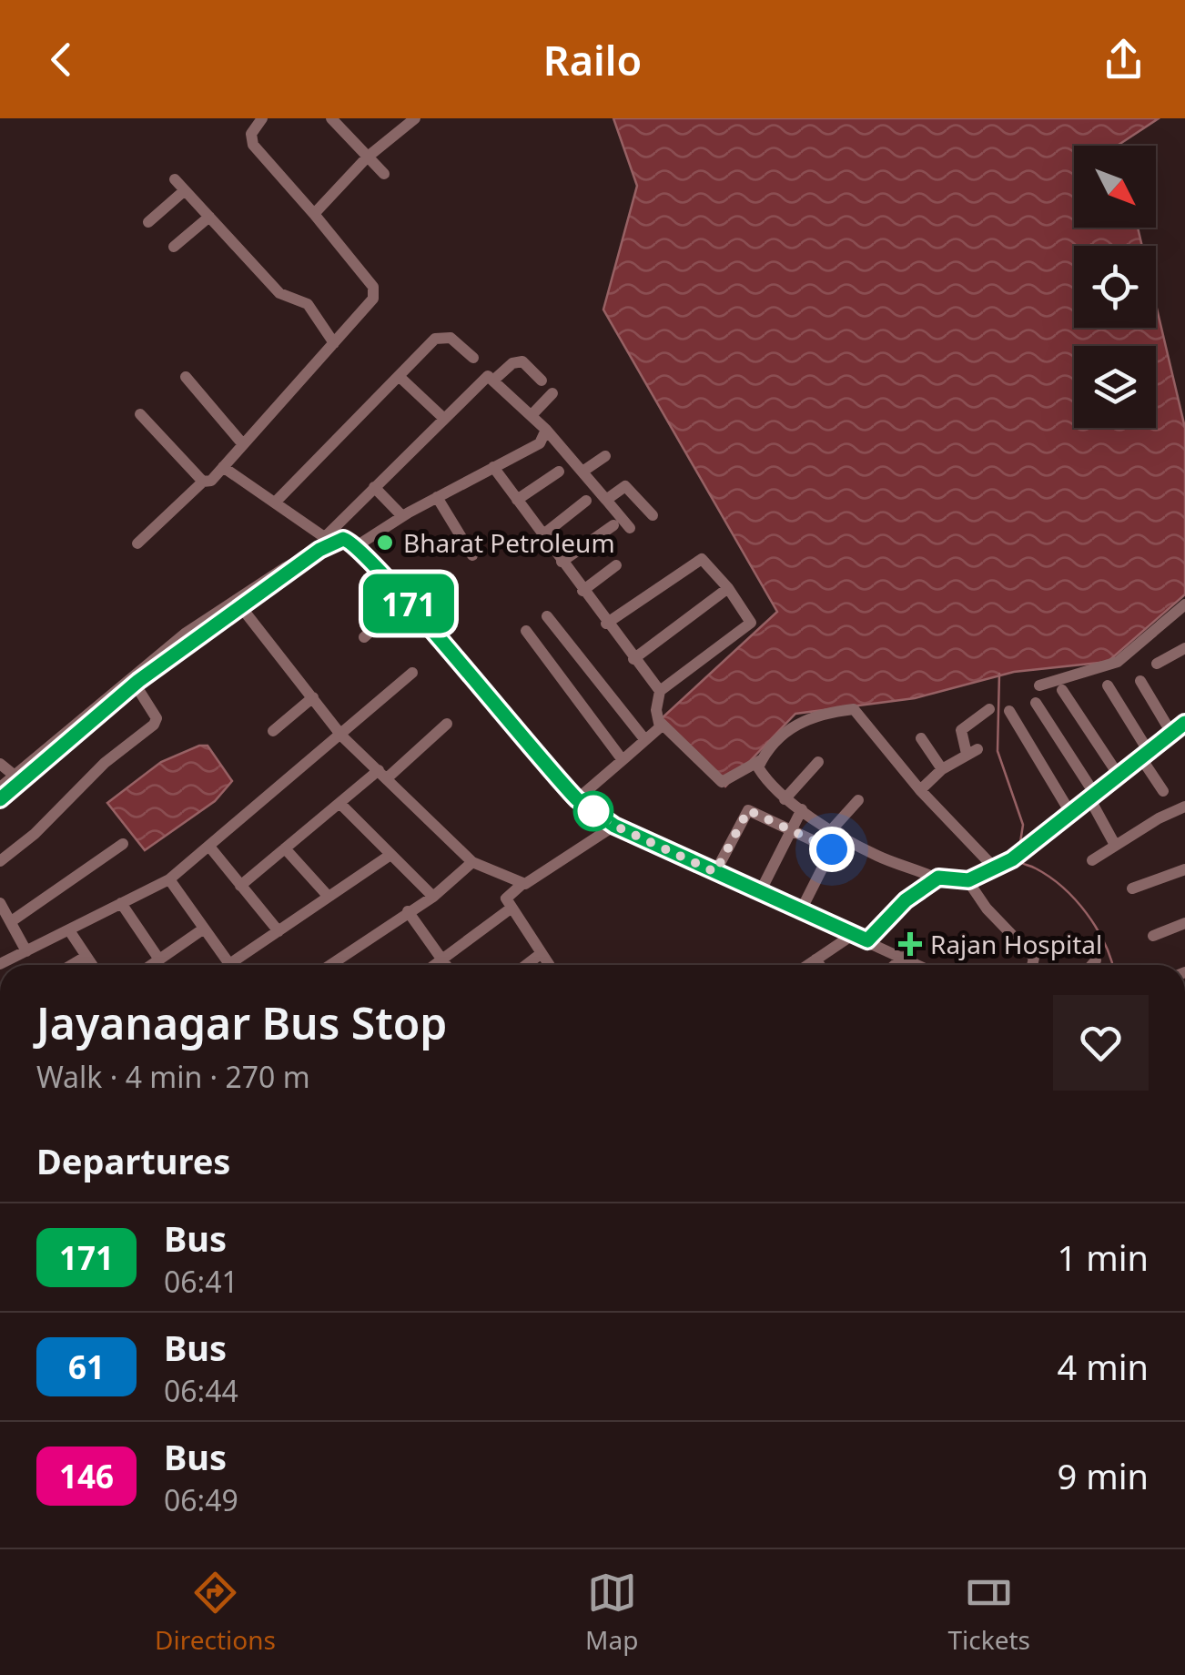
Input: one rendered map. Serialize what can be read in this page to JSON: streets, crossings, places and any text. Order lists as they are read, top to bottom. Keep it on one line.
{"places":{"other":["Bharat Petroleum"],"health":["Rajan Hospital"]},"lines":["bus line 171"],"north":"bottom right","page":{"header":"Railo","on_map":"171","heading":[["Jayanagar Bus Stop","Walk · 4 min · 270 m"],"Departures"],"list":[{"mark":"171","name":"Bus","note":"06:41","value":"1 min"},{"mark":"61","name":"Bus","note":"06:44","value":"4 min"},{"mark":"146","name":"Bus","note":"06:49","value":"9 min"}],"tabs":["Directions","Map","Tickets"]}}
